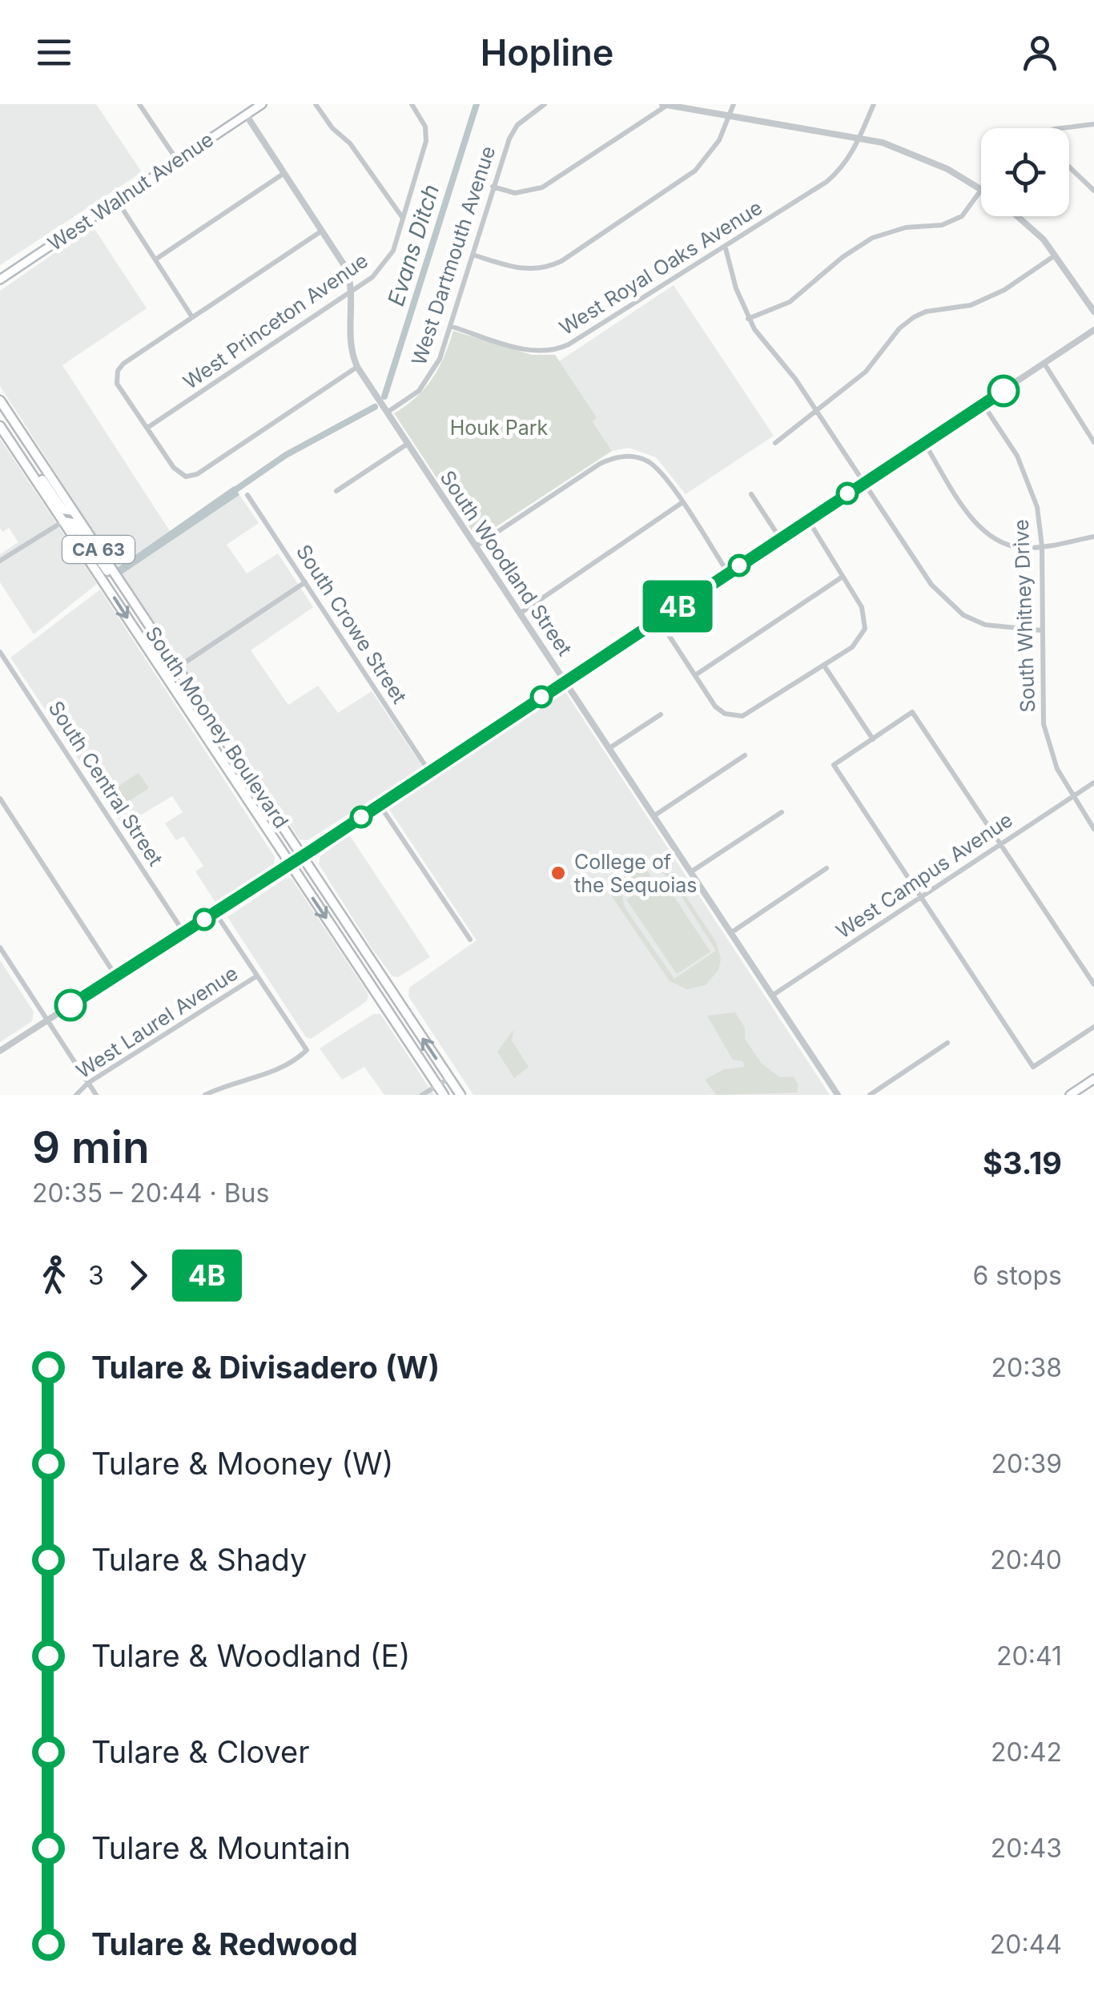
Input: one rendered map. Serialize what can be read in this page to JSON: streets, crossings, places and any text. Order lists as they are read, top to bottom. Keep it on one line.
{"streets":{"main road":["West Walnut Avenue","CA 63","South Mooney Boulevard"],"street":["West Dartmouth Avenue","West Royal Oaks Avenue","West Princeton Avenue","South Woodland Street","South Whitney Drive","South Crowe Street","South Central Street","West Campus Avenue","West Laurel Avenue"]},"crossings":[["West Walnut Avenue","South Woodland Street"],["West Dartmouth Avenue","West Royal Oaks Avenue"],["West Dartmouth Avenue","South Woodland Street"],["West Princeton Avenue","South Woodland Street"],["South Woodland Street","West Campus Avenue"],["South Whitney Drive","West Campus Avenue"]],"water":["Evans Ditch"],"parks":["Houk Park"],"places":["College of the Sequoias"],"lines":["bus line 4B"],"page":{"header":"Hopline","on_map":"4B","heading":["9 min","20:35 – 20:44 · Bus","$3.19"],"legs":["3","4B","6 stops"],"list":[{"name":"Tulare & Divisadero (W)","value":"20:38"},{"name":"Tulare & Mooney (W)","value":"20:39"},{"name":"Tulare & Shady","value":"20:40"},{"name":"Tulare & Woodland (E)","value":"20:41"},{"name":"Tulare & Clover","value":"20:42"},{"name":"Tulare & Mountain","value":"20:43"},{"name":"Tulare & Redwood","value":"20:44"}]}}
